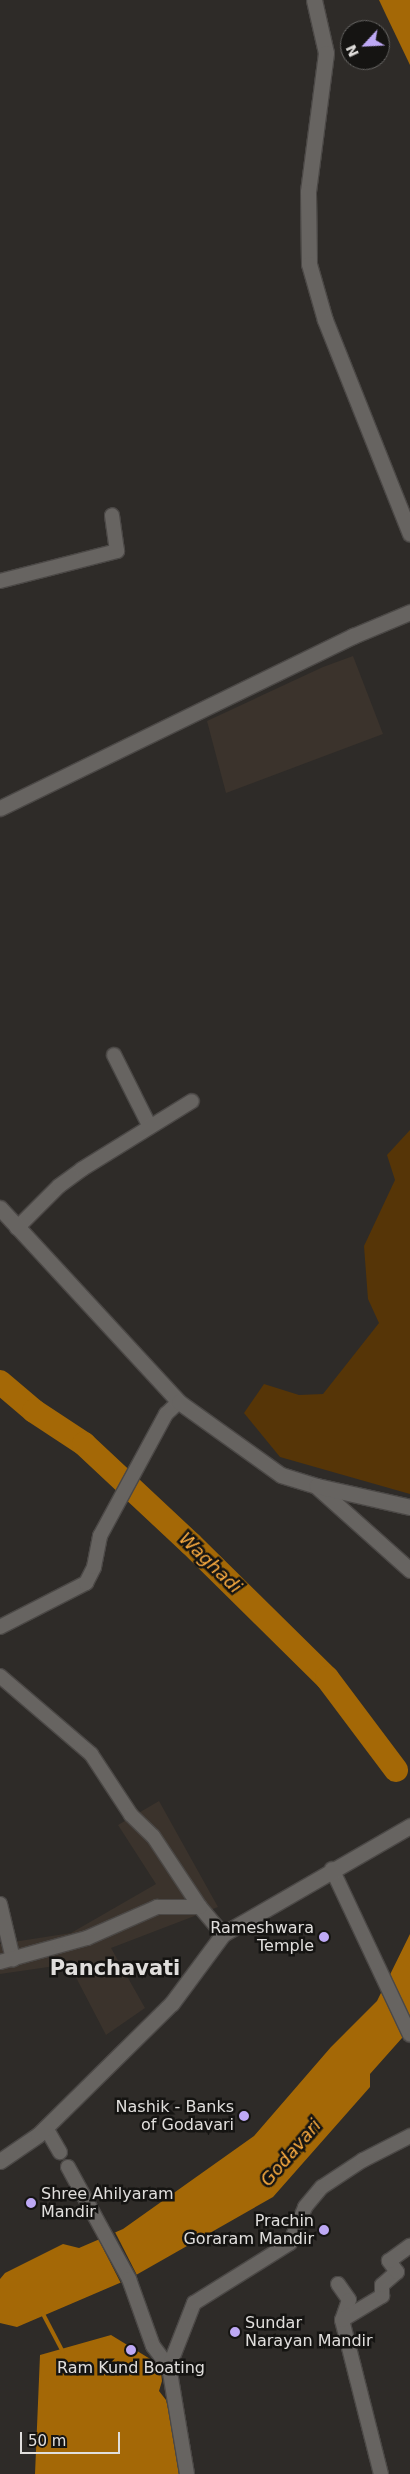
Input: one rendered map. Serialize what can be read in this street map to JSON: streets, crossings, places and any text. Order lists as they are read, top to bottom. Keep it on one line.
{"districts":["Panchavati"],"water":["Waghadi","Godavari"],"places":["Rameshwara Temple","Nashik - Banks of Godavari","Shree Ahilyaram Mandir","Prachin Goraram Mandir","Sundar Narayan Mandir","Ram Kund Boating"],"scale_bar":"50 m","north":"bottom left"}
